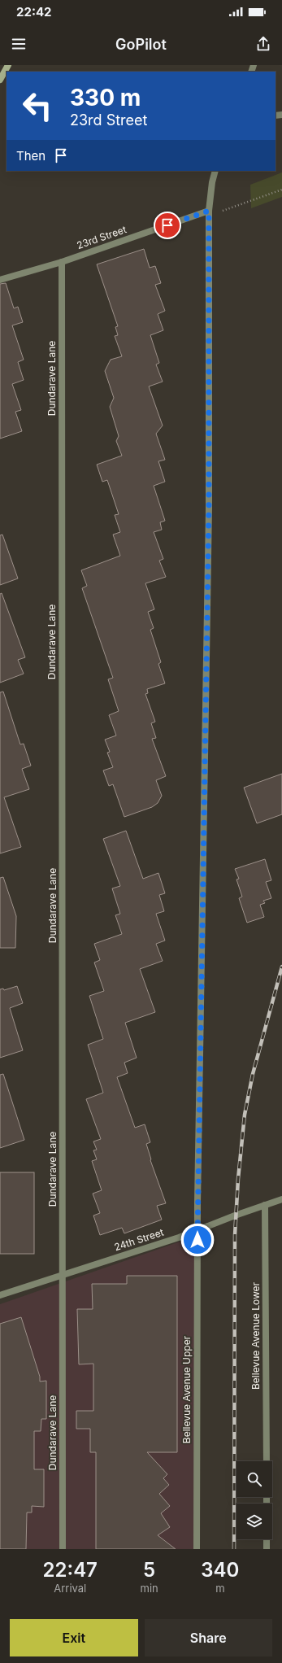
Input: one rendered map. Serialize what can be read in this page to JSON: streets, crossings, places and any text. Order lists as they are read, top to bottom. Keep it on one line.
{"streets":{"street":["23rd Street","Dundarave Lane","24th Street","Bellevue Avenue Lower","Bellevue Avenue Upper"]},"crossings":[["23rd Street","Dundarave Lane"],["23rd Street","Bellevue Avenue Upper"],["Dundarave Lane","24th Street"],["24th Street","Bellevue Avenue Lower"],["24th Street","Bellevue Avenue Upper"]],"page":{"status":"22:42","header":"GoPilot","turn":["330 m","23rd Street"],"then":"Then","eta":["22:47","Arrival","5","min","340","m"],"buttons":["Exit","Share"]}}
